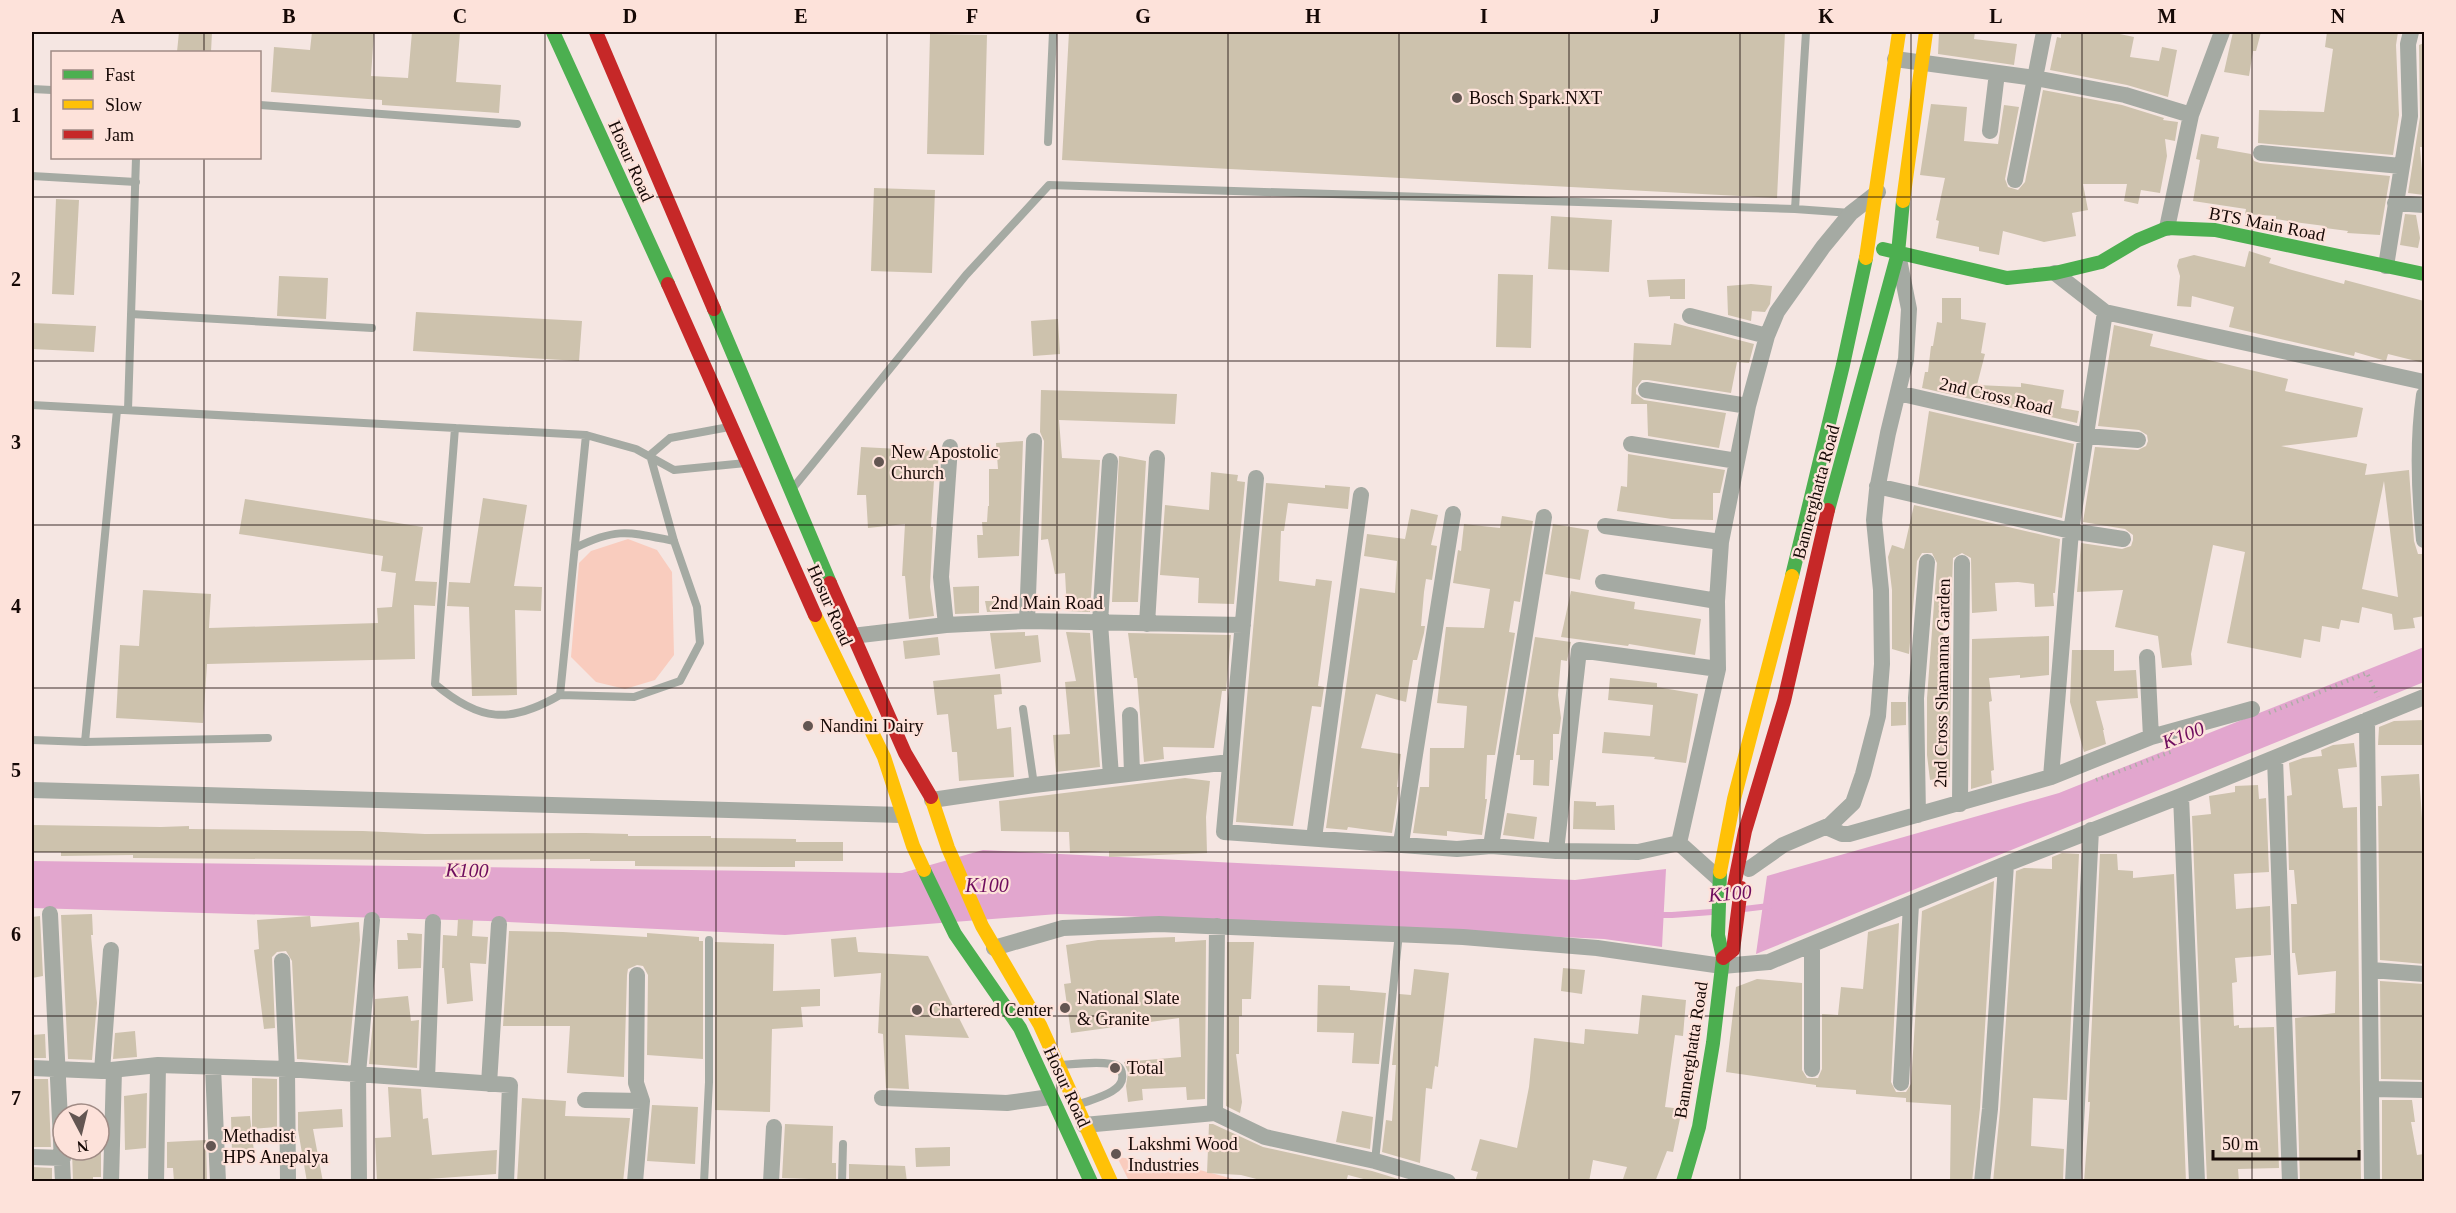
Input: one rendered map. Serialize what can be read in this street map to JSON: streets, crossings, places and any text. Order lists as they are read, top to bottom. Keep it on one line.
{"streets":{"main road":["Hosur Road","BTS Main Road","Bannerghatta Road"],"street":["2nd Cross Road","2nd Main Road","2nd Cross Shamanna Garden"]},"crossings":[["Hosur Road","2nd Main Road"],["BTS Main Road","Bannerghatta Road"]],"water":["K100"],"places":["Bosch Spark.NXT","New Apostolic Church","Nandini Dairy","National Slate & Granite","Chartered Center","Total","Methadist HPS Anepalya","Lakshmi Wood Industries"],"legend":["Fast","Slow","Jam"],"scale_bar":"50 m","north":"bottom","grid":{"columns":["A","B","C","D","E","F","G","H","I","J","K","L","M","N"],"rows":["1","2","3","4","5","6","7"]}}
